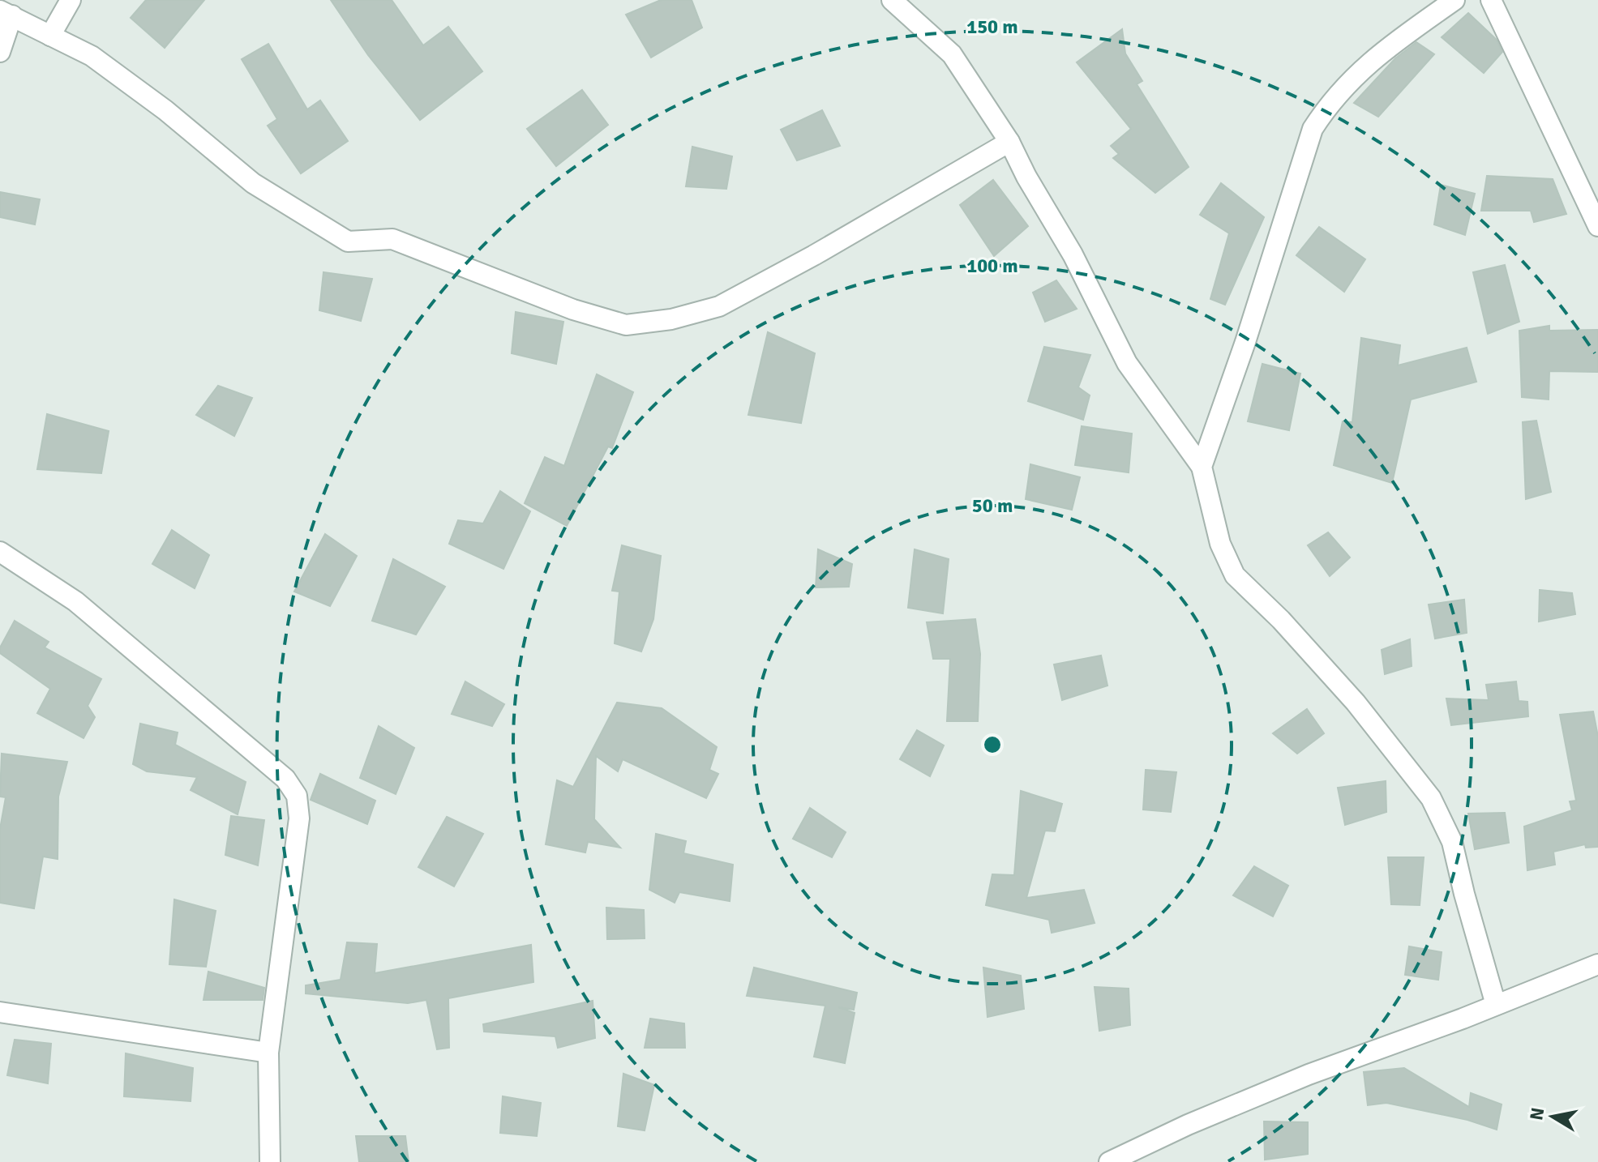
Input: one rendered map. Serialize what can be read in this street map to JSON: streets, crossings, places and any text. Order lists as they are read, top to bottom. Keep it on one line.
{"north":"left","rings":["150 m","100 m","50 m"]}
